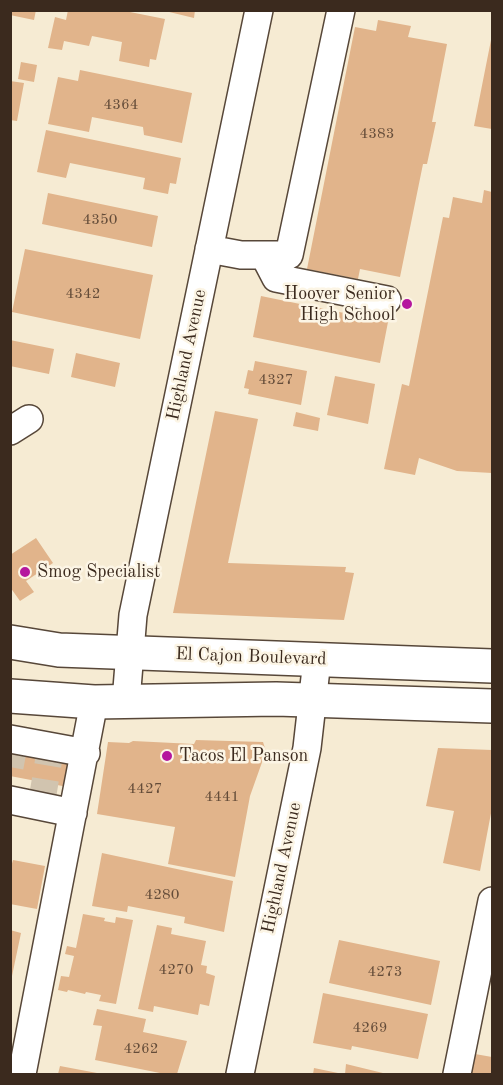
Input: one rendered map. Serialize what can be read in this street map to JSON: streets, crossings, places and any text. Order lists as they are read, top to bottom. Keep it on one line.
{"streets":{"main road":["El Cajon Boulevard"],"street":["Highland Avenue"]},"crossings":[["Highland Avenue","El Cajon Boulevard"]],"places":["Hoover Senior High School","Smog Specialist","Tacos El Panson"],"house_numbers":["4364","4383","4350","4342","4327","4427","4441","4280","4270","4273","4269","4262"]}
